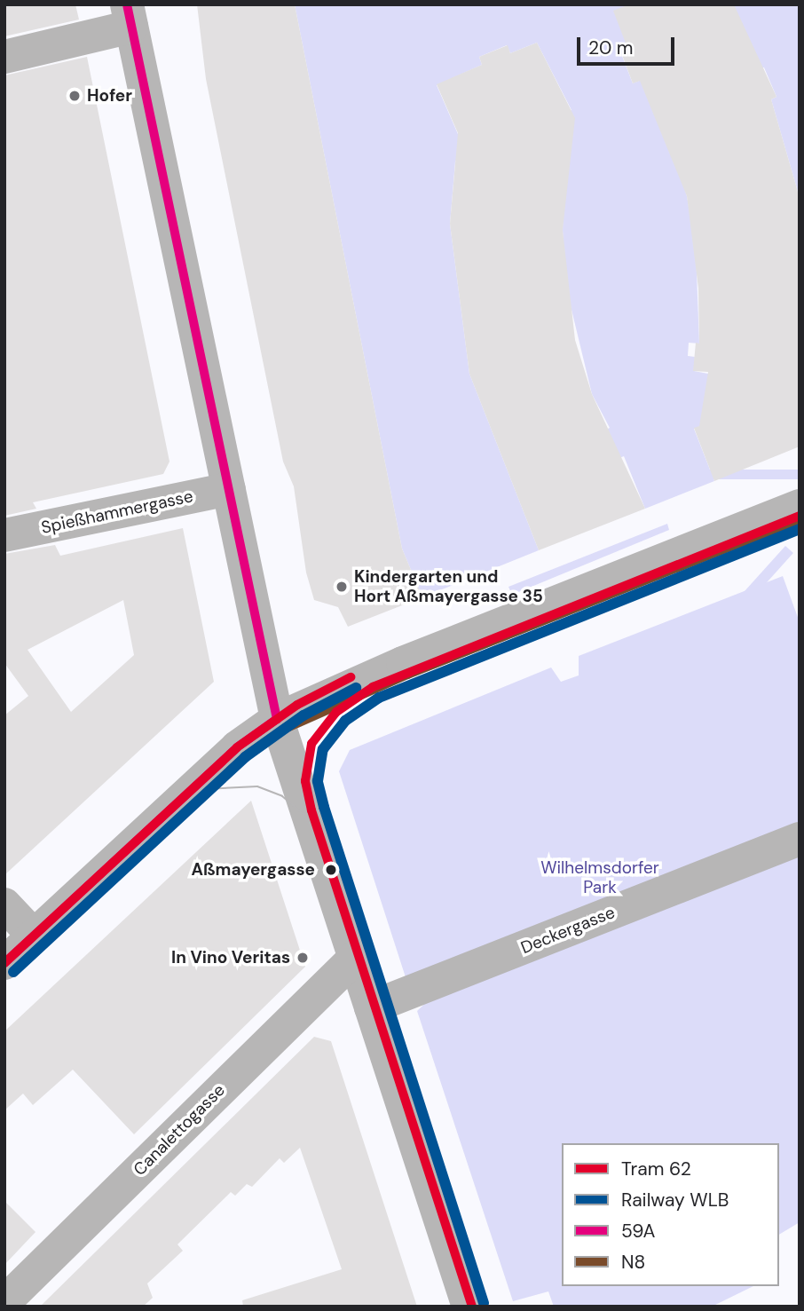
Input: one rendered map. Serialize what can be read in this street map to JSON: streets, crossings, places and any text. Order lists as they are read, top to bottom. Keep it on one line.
{"streets":{"street":["Spießhammergasse","Deckergasse","Canalettogasse"]},"parks":["Wilhelmsdorfer Park"],"places":["Hofer","Kindergarten und Hort Aßmayergasse 35","Aßmayergasse","In Vino Veritas"],"lines":["transit line 59A","tram line 62","transit line N8","rail line WLB"],"legend":["Tram 62","Railway WLB","59A","N8"],"scale_bar":"20 m"}
